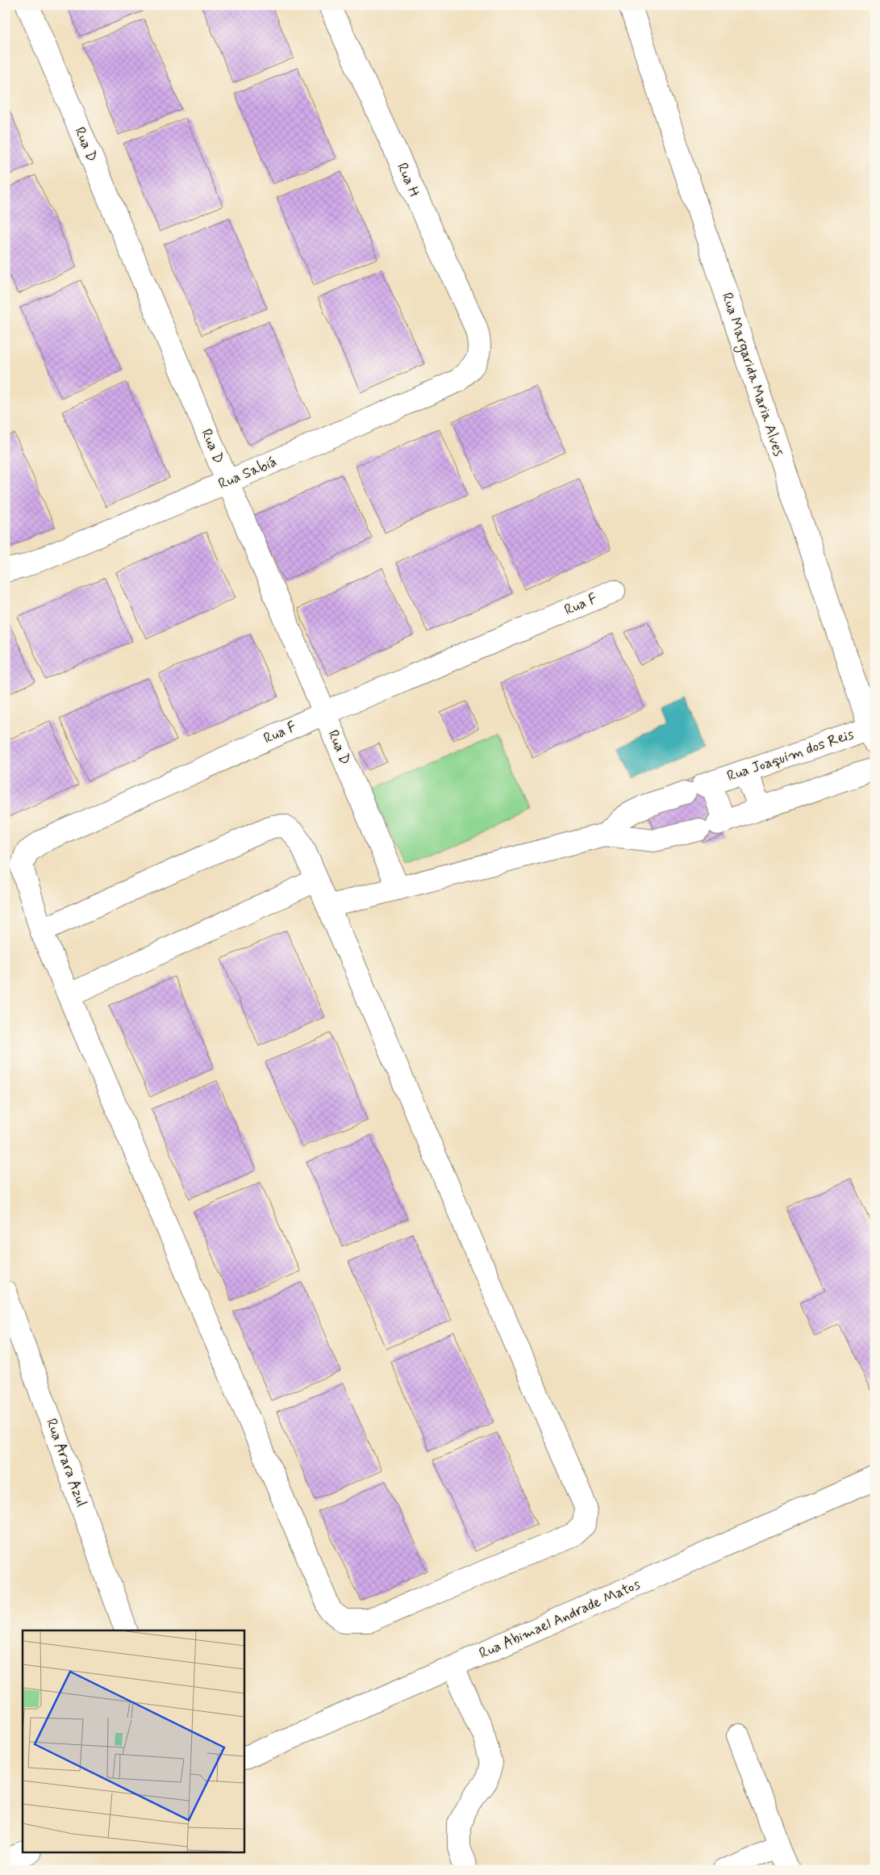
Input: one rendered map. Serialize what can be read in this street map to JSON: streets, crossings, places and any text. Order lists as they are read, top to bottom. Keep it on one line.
{"streets":{"street":["Rua D","Rua H","Rua Margarida Maria Alves","Rua Sabiá","Rua F","Rua Joaquim dos Reis","Rua Arara Azul","Rua Abimael Andrade Matos"]},"crossings":[["Rua D","Rua Sabiá"],["Rua D","Rua F"],["Rua H","Rua Sabiá"],["Rua Margarida Maria Alves","Rua Joaquim dos Reis"]]}
